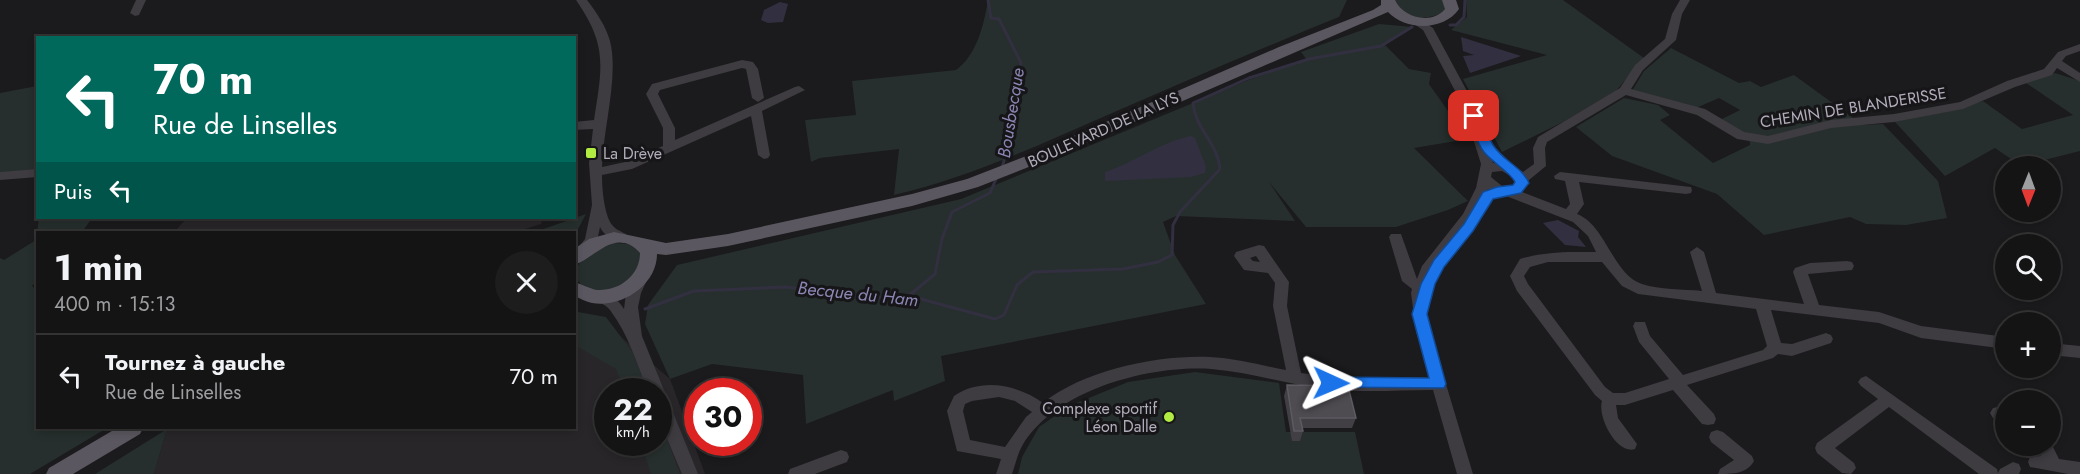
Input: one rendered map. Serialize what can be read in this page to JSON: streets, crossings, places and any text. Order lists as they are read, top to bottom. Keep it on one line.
{"streets":{"main road":["BOULEVARD DE LA LYS"],"street":["CHEMIN DE BLANDERISSE"]},"water":["Bousbecque","Becque du Ham"],"places":{"transit":["La Drève"],"other":["Complexe sportif Léon Dalle"]},"north":"bottom","page":{"turn":["70 m","Rue de Linselles"],"map_buttons":["+","−"],"then":"Puis","heading":["1 min","400 m · 15:13"],"list":[{"name":"Tournez à gauche","note":"Rue de Linselles","value":"70 m"}],"speed":"22 km/h","limit":"30"}}
